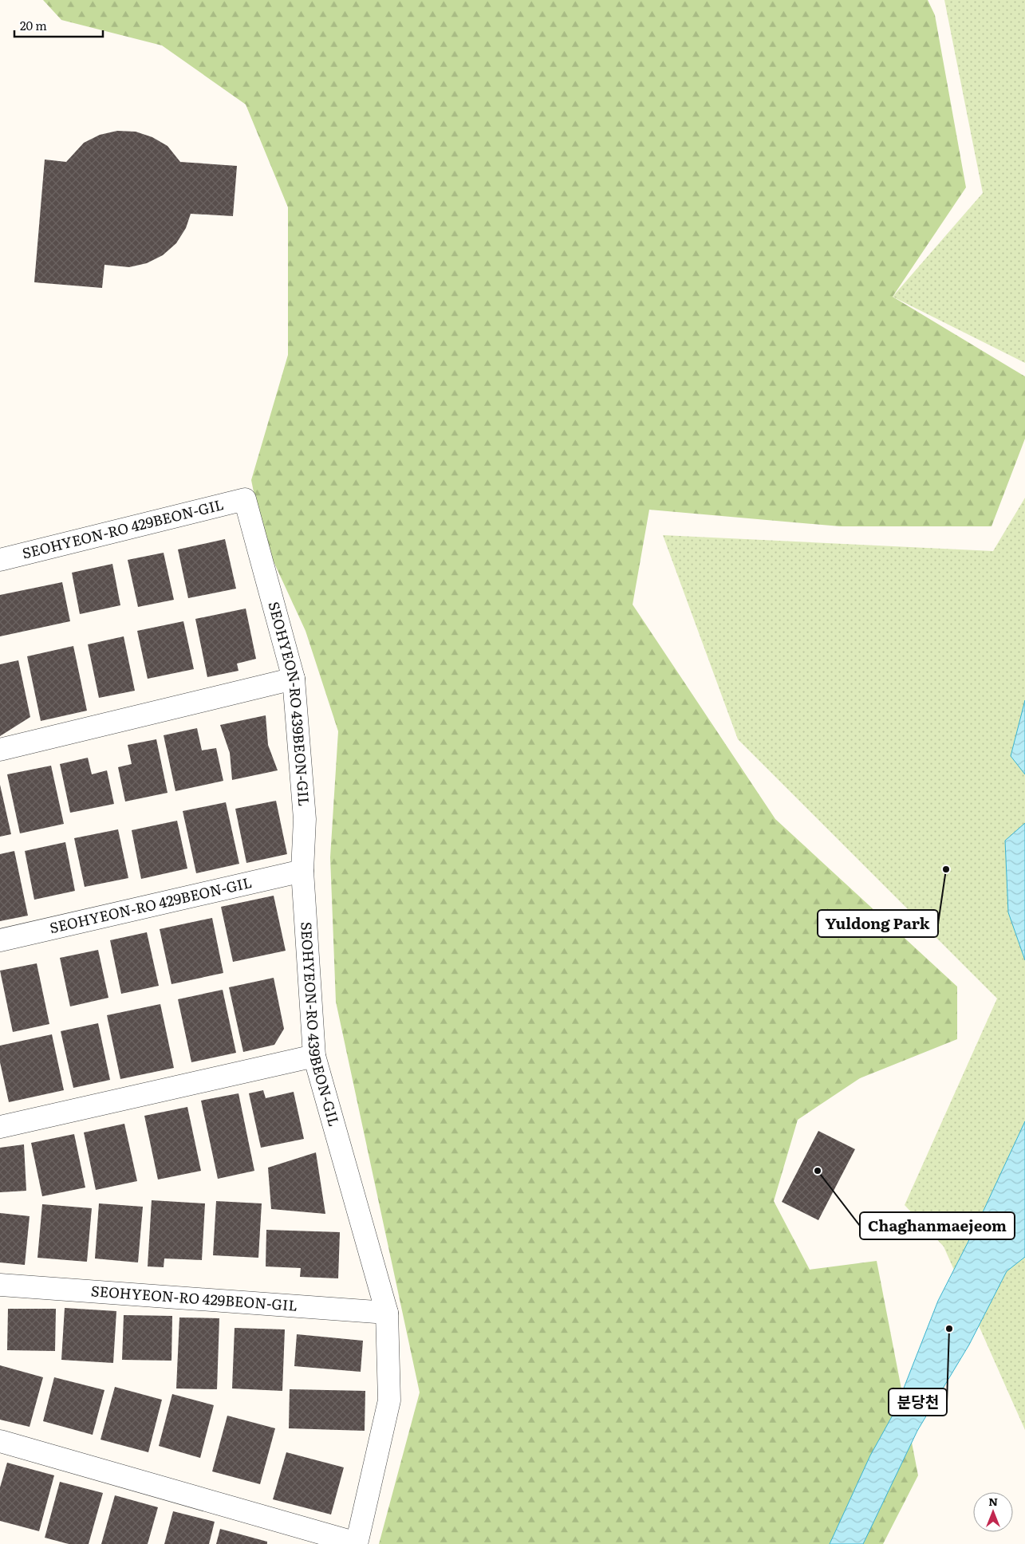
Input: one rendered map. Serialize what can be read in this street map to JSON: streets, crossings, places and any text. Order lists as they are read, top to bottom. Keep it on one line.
{"streets":{"street":["SEOHYEON-RO 429BEON-GIL","SEOHYEON-RO 439BEON-GIL"]},"crossings":[["SEOHYEON-RO 429BEON-GIL","SEOHYEON-RO 439BEON-GIL"]],"places":["Yuldong Park","Chaghanmaejeom","분당천"],"scale_bar":"20 m","north":"top"}
